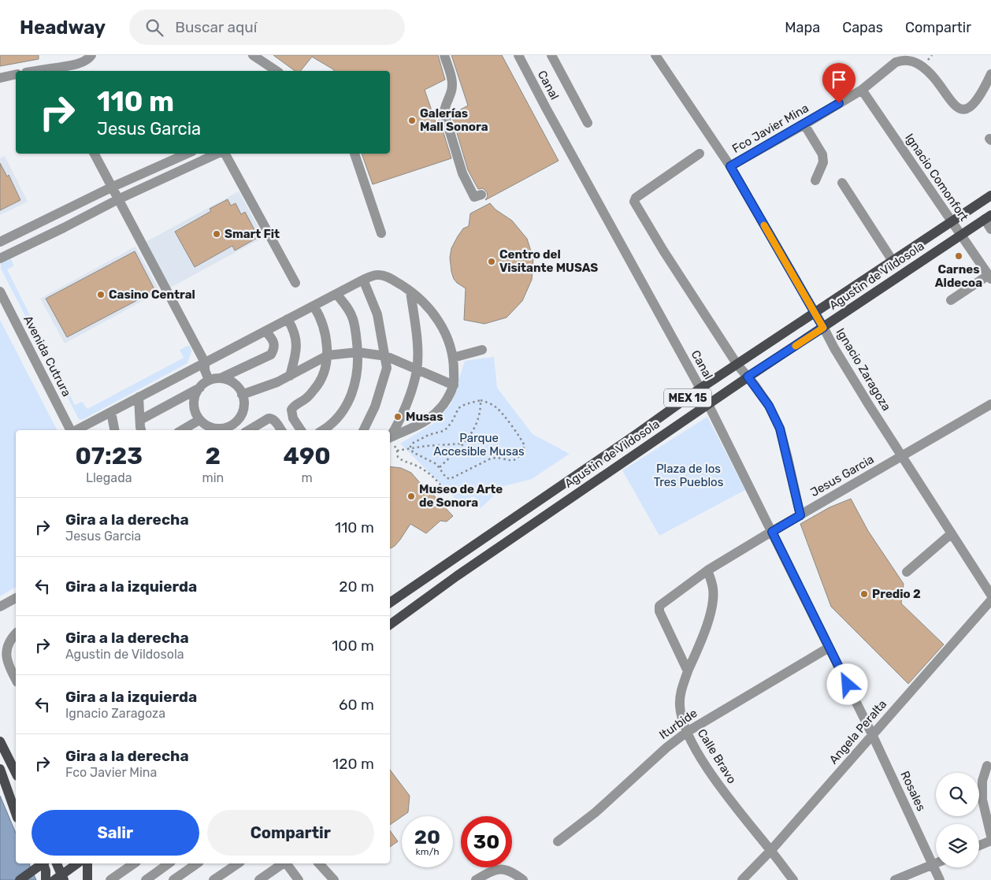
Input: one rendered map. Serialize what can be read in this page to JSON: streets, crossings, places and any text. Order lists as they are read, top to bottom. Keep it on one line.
{"streets":{"main road":["Agustin de Vildosola","MEX 15"],"street":["Canal","Fco Javier Mina","Ignacio Comonfort","Avenida Cutrura","Ignacio Zaragoza","Jesus Garcia","Iturbide","Angela Peralta","Calle Bravo","Rosales"]},"crossings":[["Canal","Agustin de Vildosola"],["Canal","Jesus Garcia"],["Canal","Iturbide"],["Canal","Angela Peralta"],["Canal","Rosales"],["Fco Javier Mina","Ignacio Comonfort"],["Fco Javier Mina","Ignacio Zaragoza"],["Ignacio Comonfort","Agustin de Vildosola"],["Agustin de Vildosola","Ignacio Zaragoza"],["Ignacio Zaragoza","Jesus Garcia"],["Jesus Garcia","Calle Bravo"],["Iturbide","Calle Bravo"],["Angela Peralta","Calle Bravo"],["Angela Peralta","Rosales"]],"parks":["Parque Accesible Musas","Plaza de los Tres Pueblos"],"places":["Galerías Mall Sonora","Smart Fit","Carnes Aldecoa","Centro del Visitante MUSAS","Casino Central","Musas","Museo de Arte de Sonora","Predio 2"],"page":{"header":"Headway","search":"Buscar aquí","nav":["Mapa","Capas","Compartir"],"turn":["110 m","Jesus Garcia"],"eta":["07:23","Llegada","2","min","490","m"],"list":[{"name":"Gira a la derecha","note":"Jesus Garcia","value":"110 m"},{"name":"Gira a la izquierda","value":"20 m"},{"name":"Gira a la derecha","note":"Agustin de Vildosola","value":"100 m"},{"name":"Gira a la izquierda","note":"Ignacio Zaragoza","value":"60 m"},{"name":"Gira a la derecha","note":"Fco Javier Mina","value":"120 m"}],"buttons":["Salir","Compartir"],"speed":"20 km/h","limit":"30"}}
